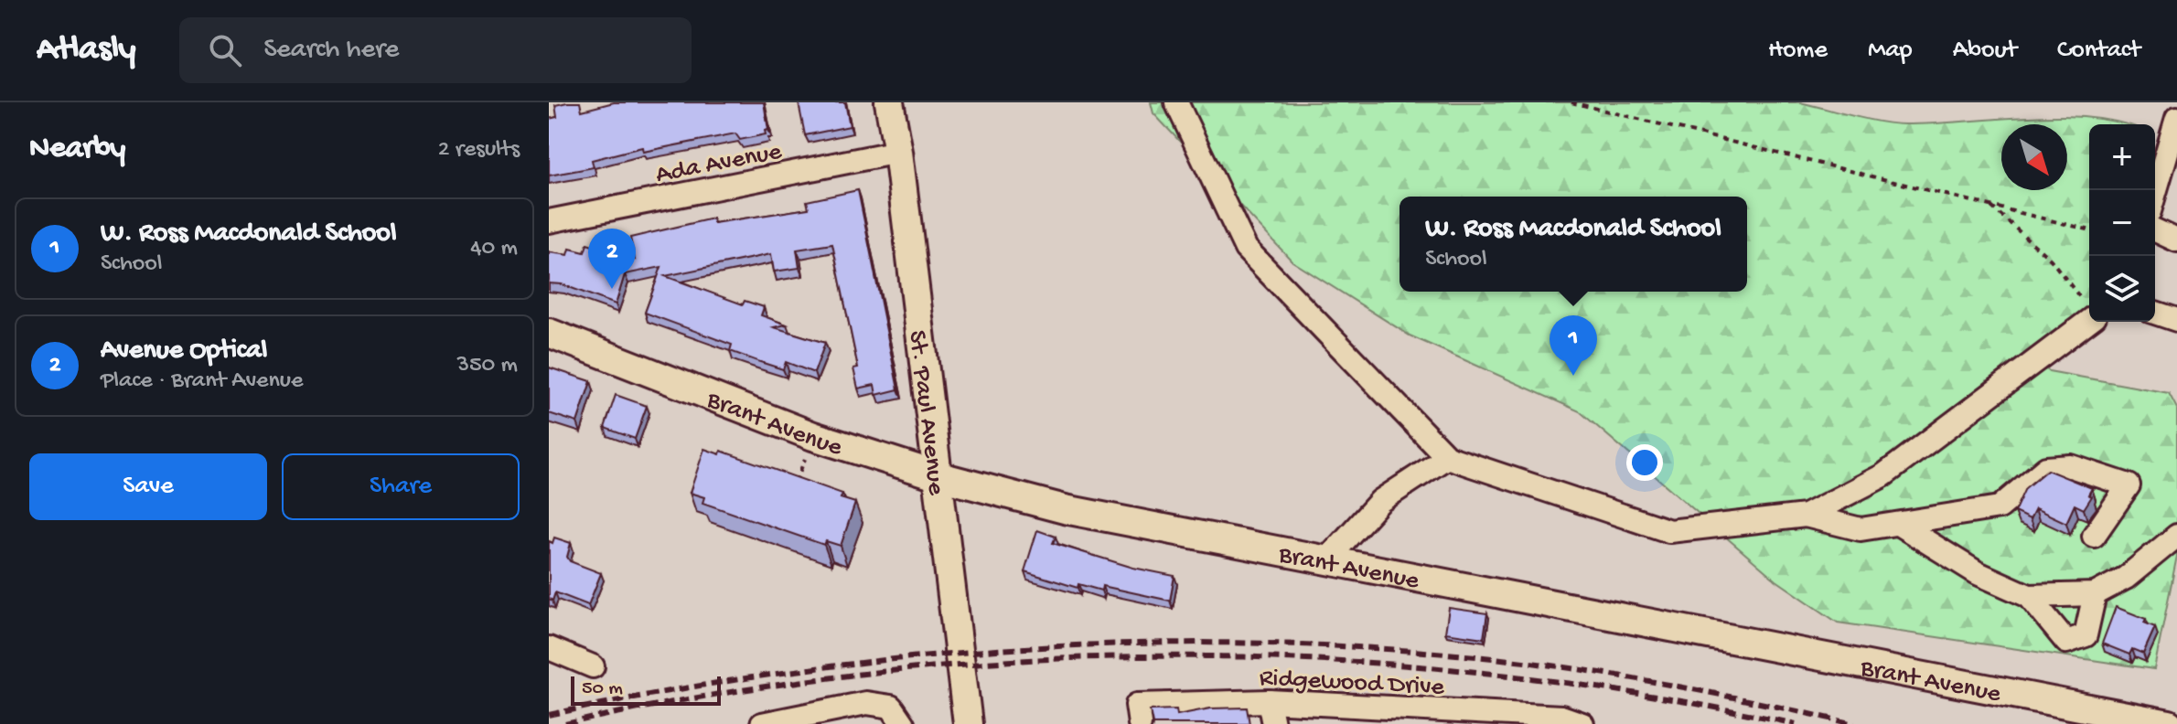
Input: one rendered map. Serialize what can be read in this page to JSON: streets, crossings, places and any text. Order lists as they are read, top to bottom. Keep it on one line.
{"streets":{"main road":["St. Paul Avenue","Brant Avenue"],"street":["Ada Avenue","Ridgewood Drive"]},"crossings":[["Ada Avenue","St. Paul Avenue"],["St. Paul Avenue","Brant Avenue"]],"scale_bar":"50 m","north":"bottom right","page":{"header":"Atlasly","search":"Search here","nav":["Home","Map","About","Contact"],"heading":["Nearby","2 results"],"map_buttons":["+","−"],"popup":["W. Ross Macdonald School","School"],"list":[{"mark":"1","name":"W. Ross Macdonald School","note":"School","value":"40 m"},{"mark":"2","name":"Avenue Optical","note":"Place · Brant Avenue","value":"350 m"}],"pins":["2","1"],"buttons":["Save","Share"],"scale":"50 m"}}
